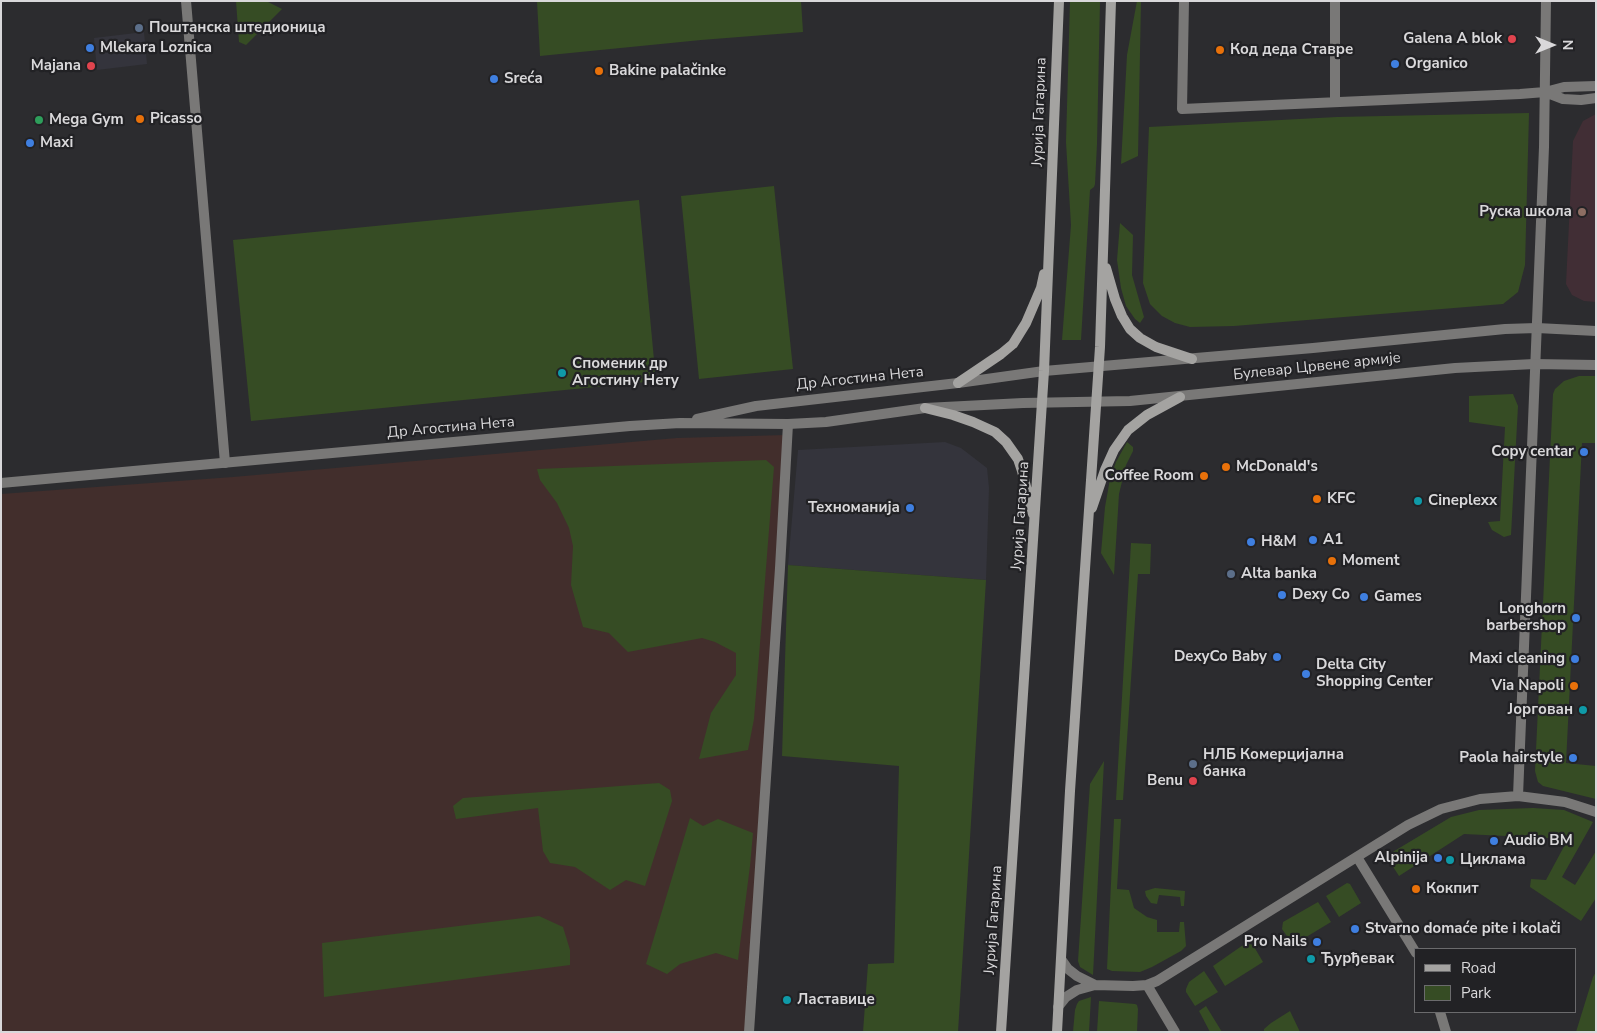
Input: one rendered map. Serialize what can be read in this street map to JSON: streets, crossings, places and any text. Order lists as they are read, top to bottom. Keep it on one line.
{"streets":{"main road":["Јурија Гагарина"],"street":["Булевар Црвене армије","Др Агостина Нета"]},"crossings":[["Јурија Гагарина","Булевар Црвене армије"],["Јурија Гагарина","Др Агостина Нета"],["Булевар Црвене армије","Др Агостина Нета"]],"places":["Поштанска штедионица","Galena A blok","Mlekara Loznica","Код деда Ставре","Organico","Majana","Bakine palačinke","Sreća","Picasso","Mega Gym","Maxi","Руска школа","Споменик др Агостину Нету","Copy centar","McDonald's","Coffee Room","KFC","Cineplexx","Техноманија","A1","H&M","Moment","Alta banka","Dexy Co","Games","Longhorn barbershop","DexyCo Baby","Maxi cleaning","Delta City Shopping Center","Via Napoli","Јоргован","Paola hairstyle","НЛБ Комерцијална банка","Benu","Audio BM","Alpinija","Циклама","Кокпит","Stvarno domaće pite i kolači","Pro Nails","Ђурђевак","Ластавице"],"legend":["Road","Park"],"north":"right"}
